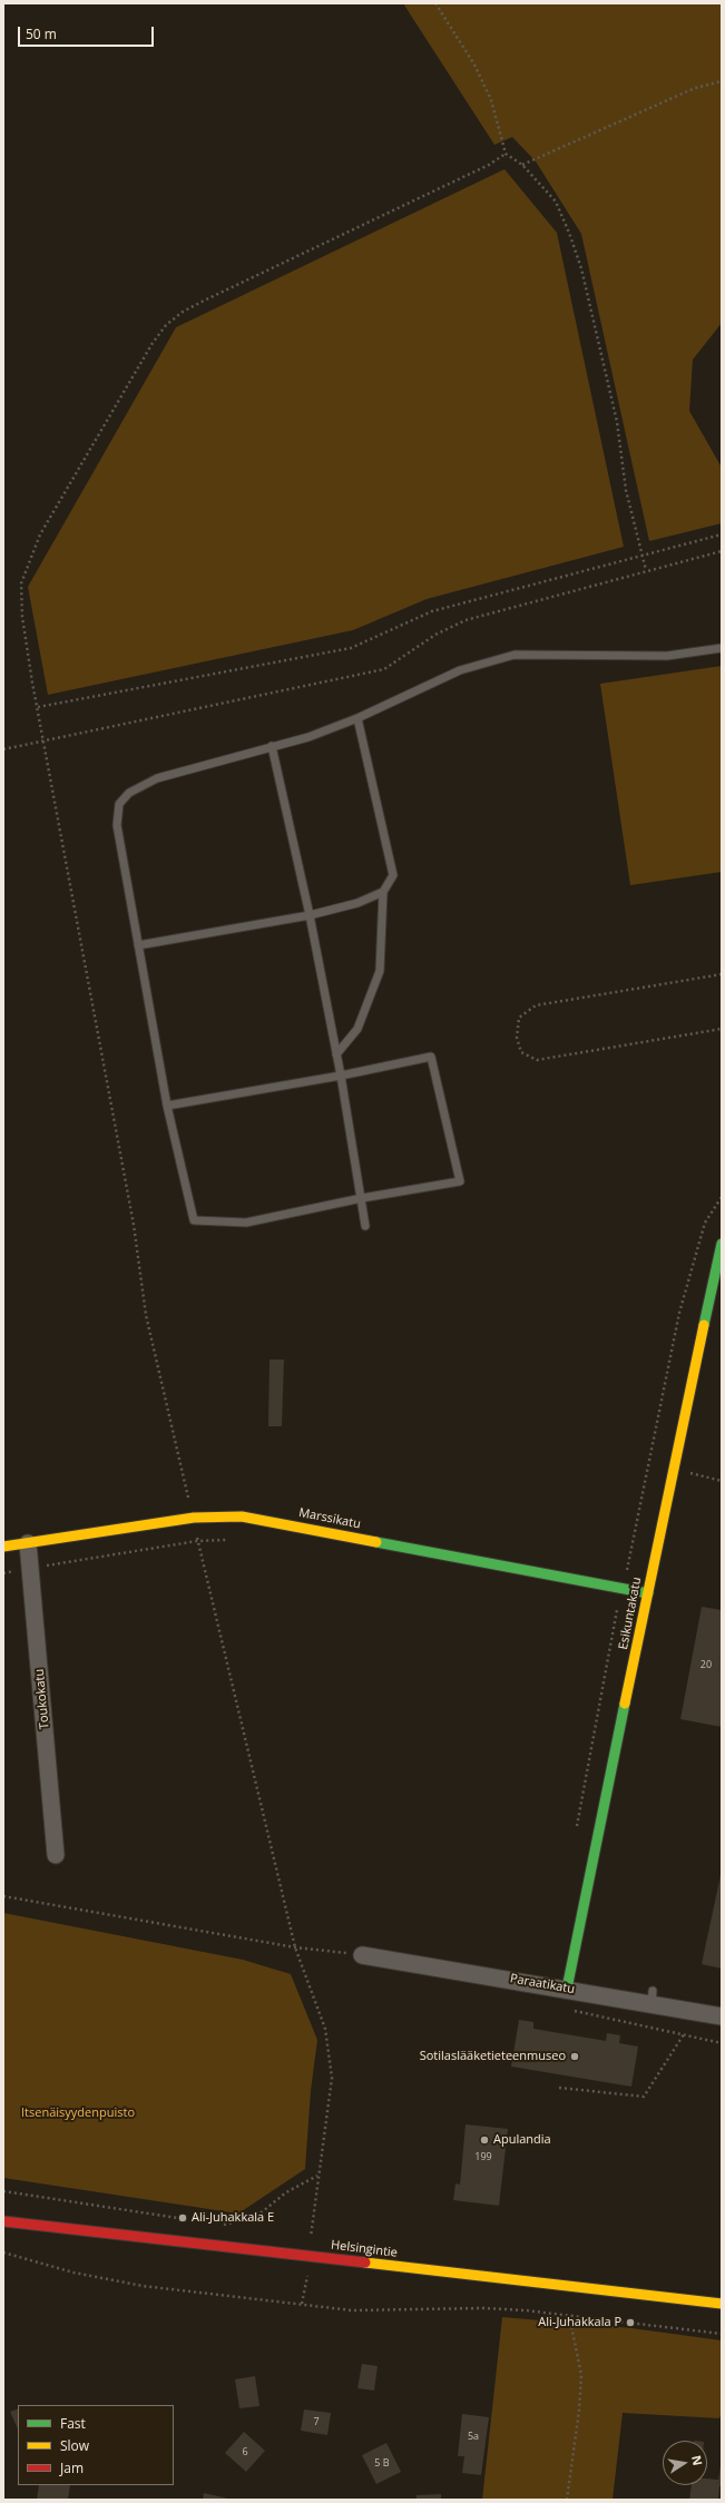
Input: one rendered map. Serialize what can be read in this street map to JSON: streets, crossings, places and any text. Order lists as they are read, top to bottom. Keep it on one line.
{"streets":{"street":["Marssikatu","Esikuntakatu","Toukokatu","Paraatikatu","Helsingintie"]},"crossings":[["Marssikatu","Esikuntakatu"],["Marssikatu","Toukokatu"],["Esikuntakatu","Paraatikatu"]],"parks":["Itsenäisyydenpuisto"],"places":["Sotilaslääketieteenmuseo","Apulandia","Ali-Juhakkala E","Ali-Juhakkala P"],"house_numbers":["20","199","7","5a","6","5 B"],"legend":["Fast","Slow","Jam"],"scale_bar":"50 m","north":"right"}
